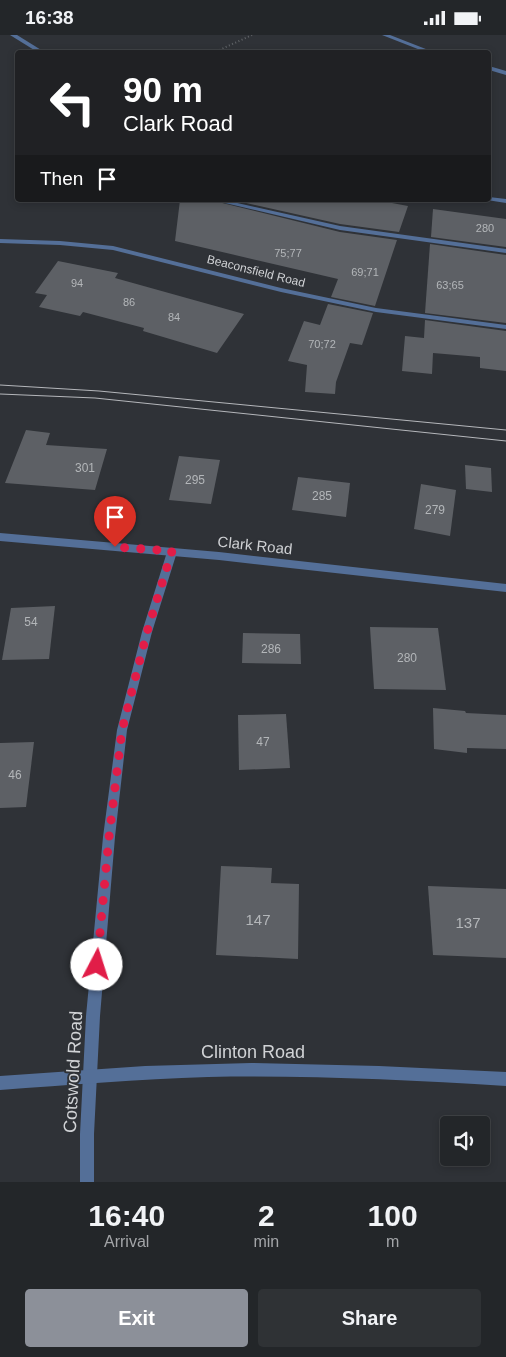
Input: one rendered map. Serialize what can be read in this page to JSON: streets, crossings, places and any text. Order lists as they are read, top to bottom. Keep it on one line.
{"streets":{"street":["Beaconsfield Road","Clark Road","Clinton Road","Cotswold Road"]},"crossings":[["Clark Road","Cotswold Road"],["Clinton Road","Cotswold Road"]],"house_numbers":["280","75;77","69;71","94","63;65","86","84","70;72","301","295","285","279","54","286","280","47","46","147","137"],"page":{"status":"16:38","turn":["90 m","Clark Road"],"then":"Then","eta":["16:40","Arrival","2","min","100","m"],"buttons":["Exit","Share"]}}
